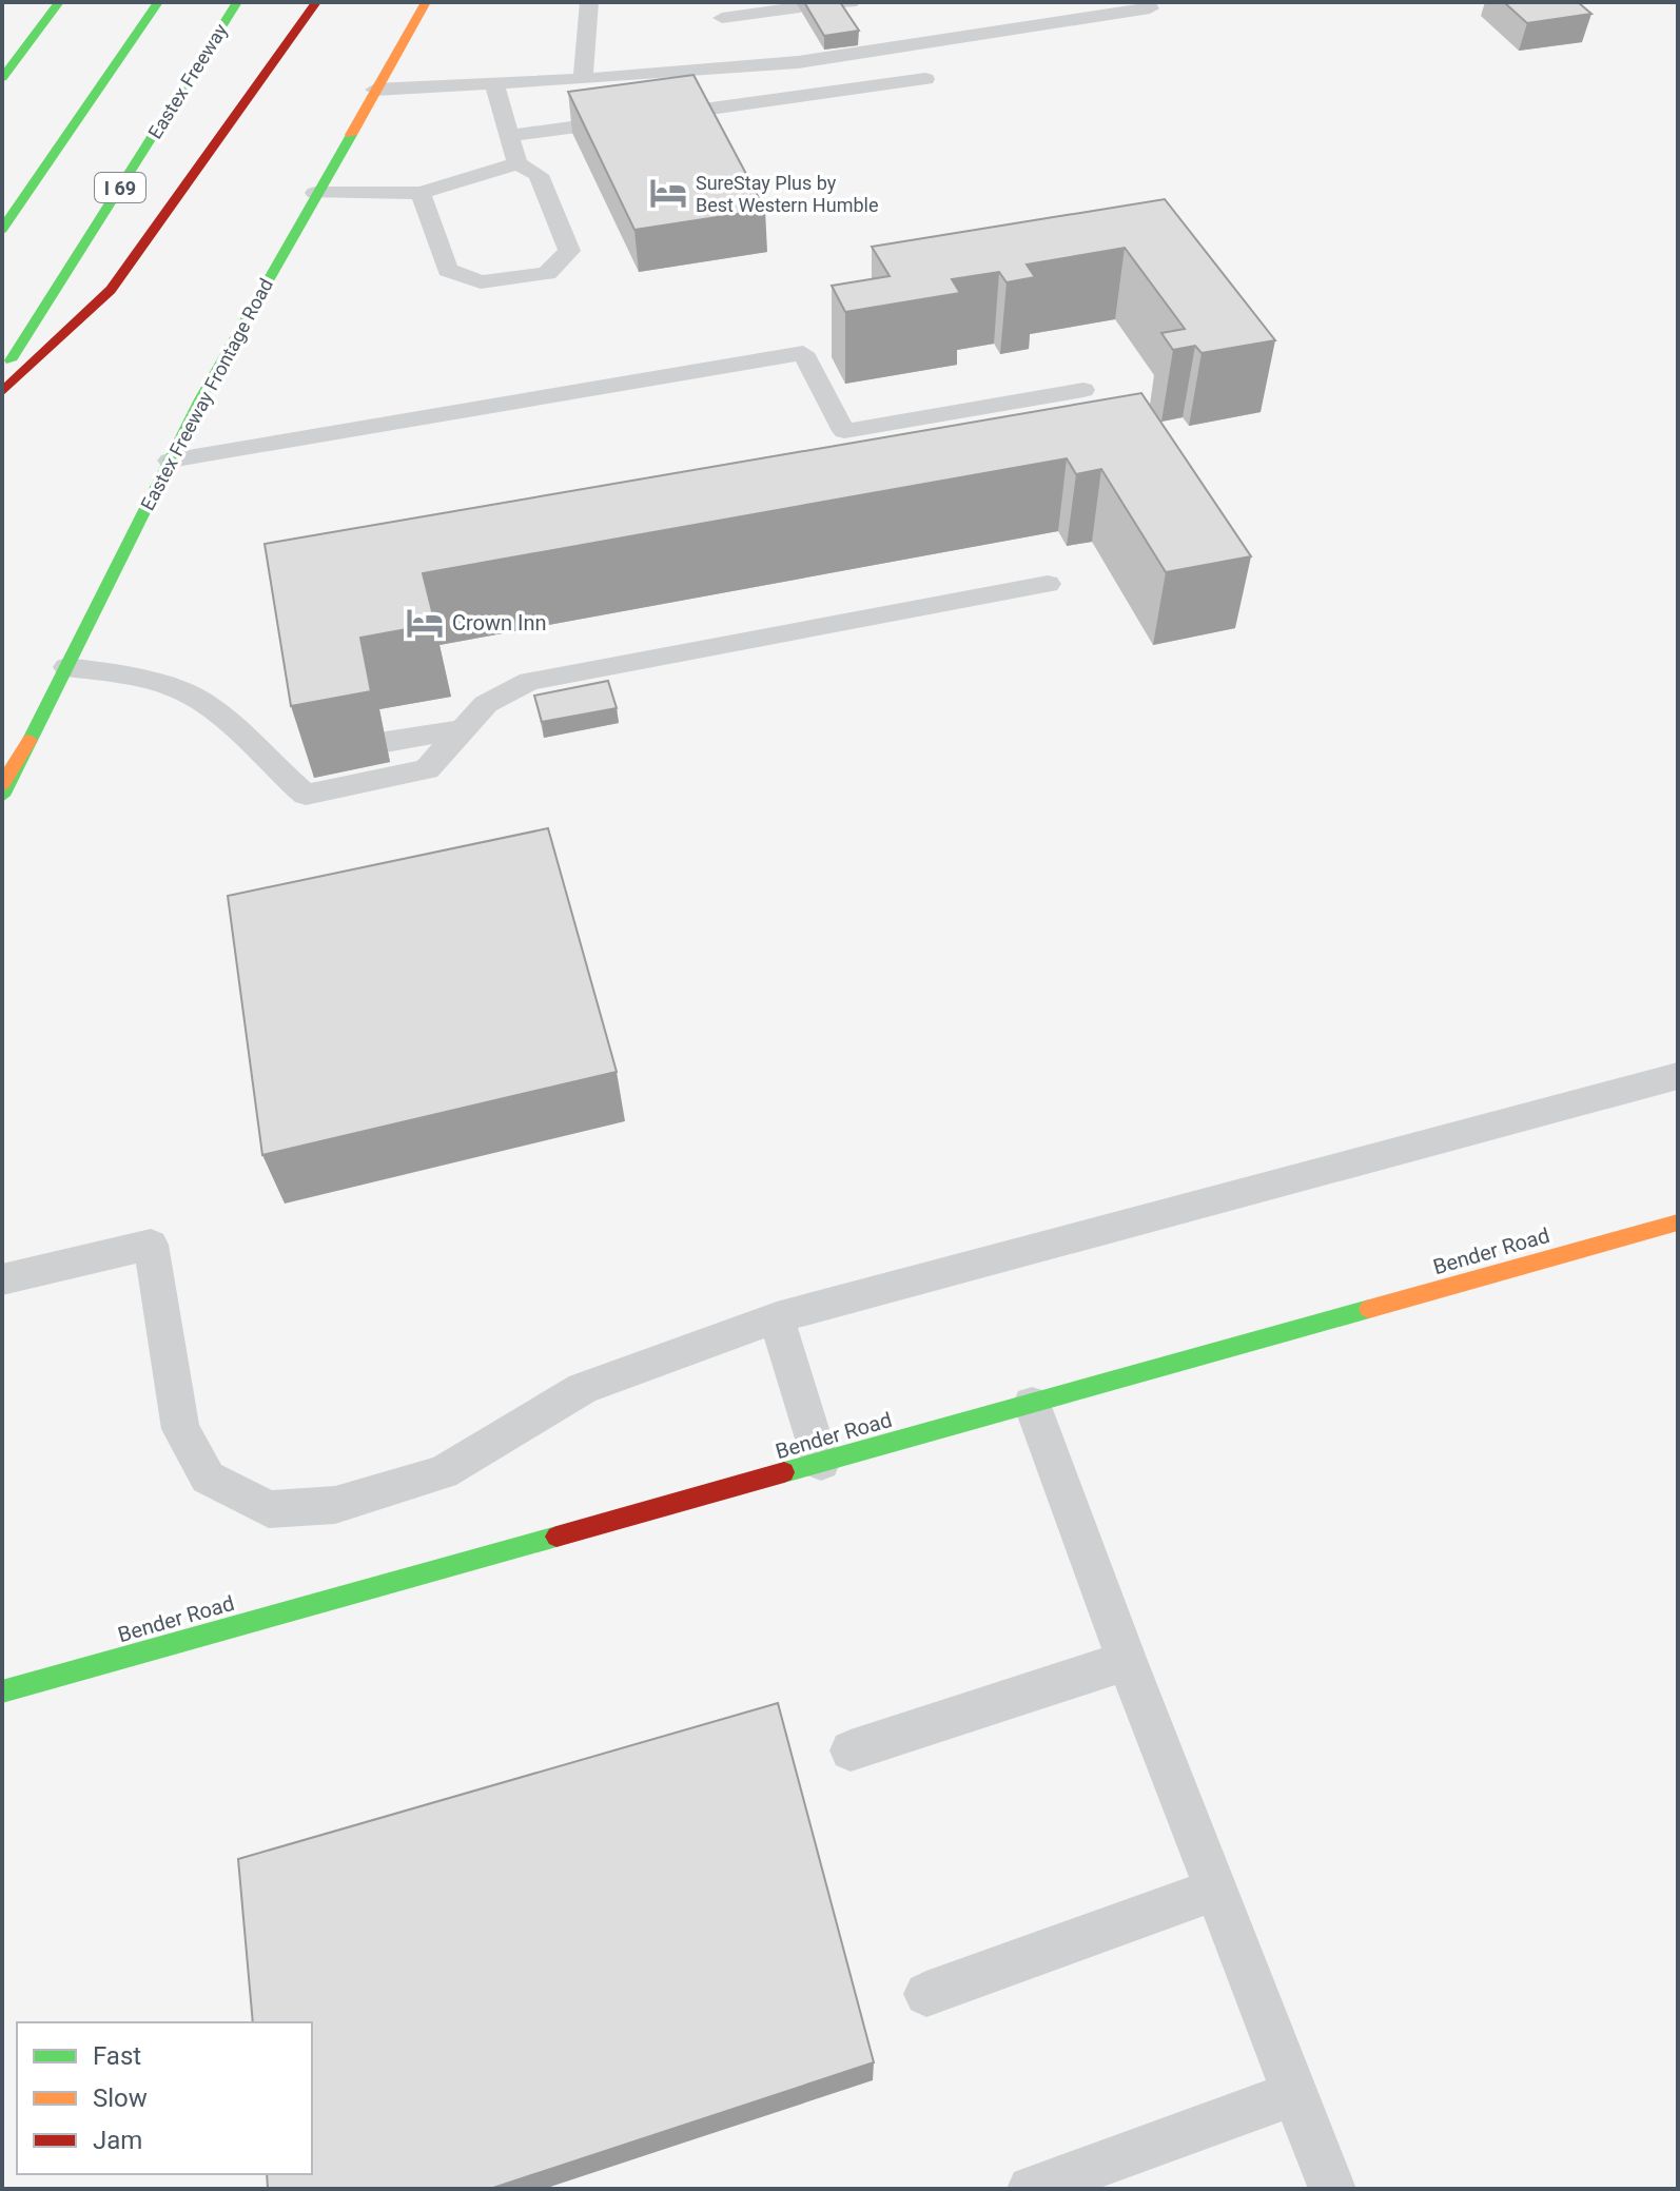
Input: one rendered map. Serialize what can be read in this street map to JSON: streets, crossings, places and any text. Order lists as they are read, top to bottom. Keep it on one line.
{"streets":{"main road":["Eastex Freeway","I 69","Eastex Freeway Frontage Road","Bender Road"]},"places":{"hotel":["SureStay Plus by Best Western Humble","Crown Inn"]},"legend":["Fast","Slow","Jam"]}
